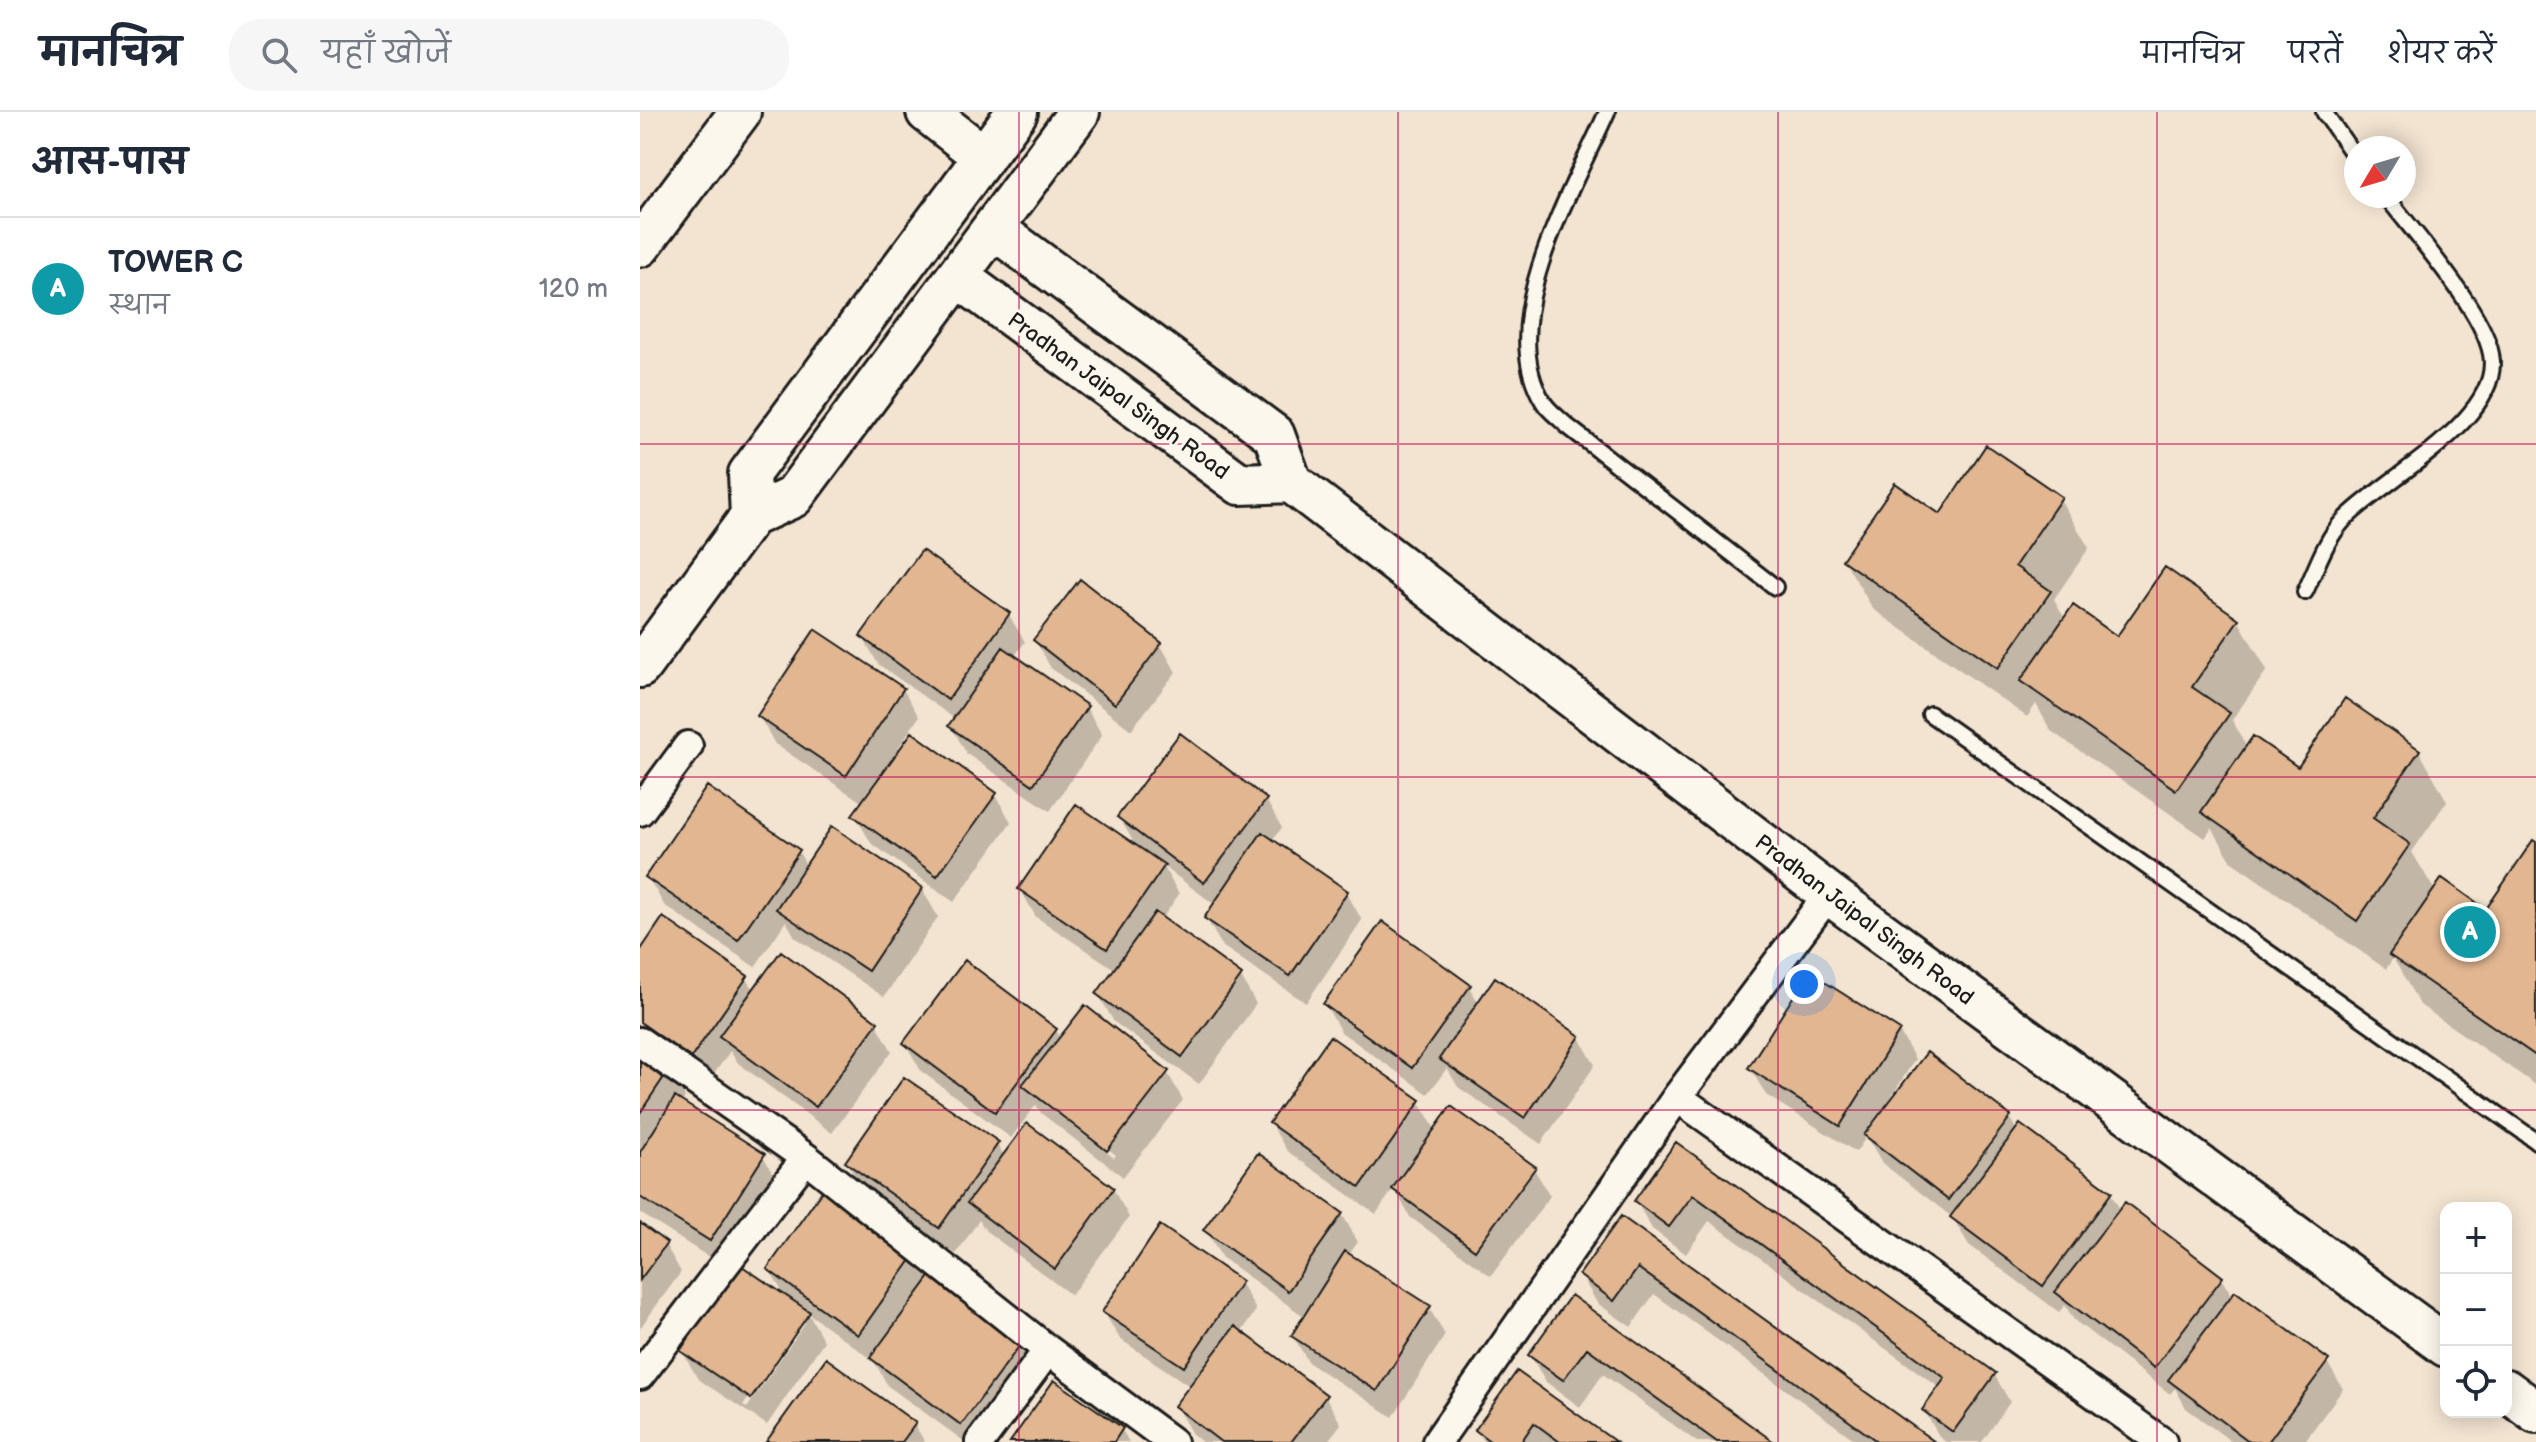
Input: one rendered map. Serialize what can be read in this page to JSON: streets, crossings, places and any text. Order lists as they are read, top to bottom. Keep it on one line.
{"streets":{"street":["Pradhan Jaipal Singh Road"]},"north":"bottom left","page":{"header":"मानचित्र","search":"यहाँ खोजें","nav":["मानचित्र","परतें","शेयर करें"],"heading":"आस-पास","list":[{"mark":"A","name":"TOWER C","note":"स्थान","value":"120 m"}],"pins":"A","map_buttons":["+","−"]}}
